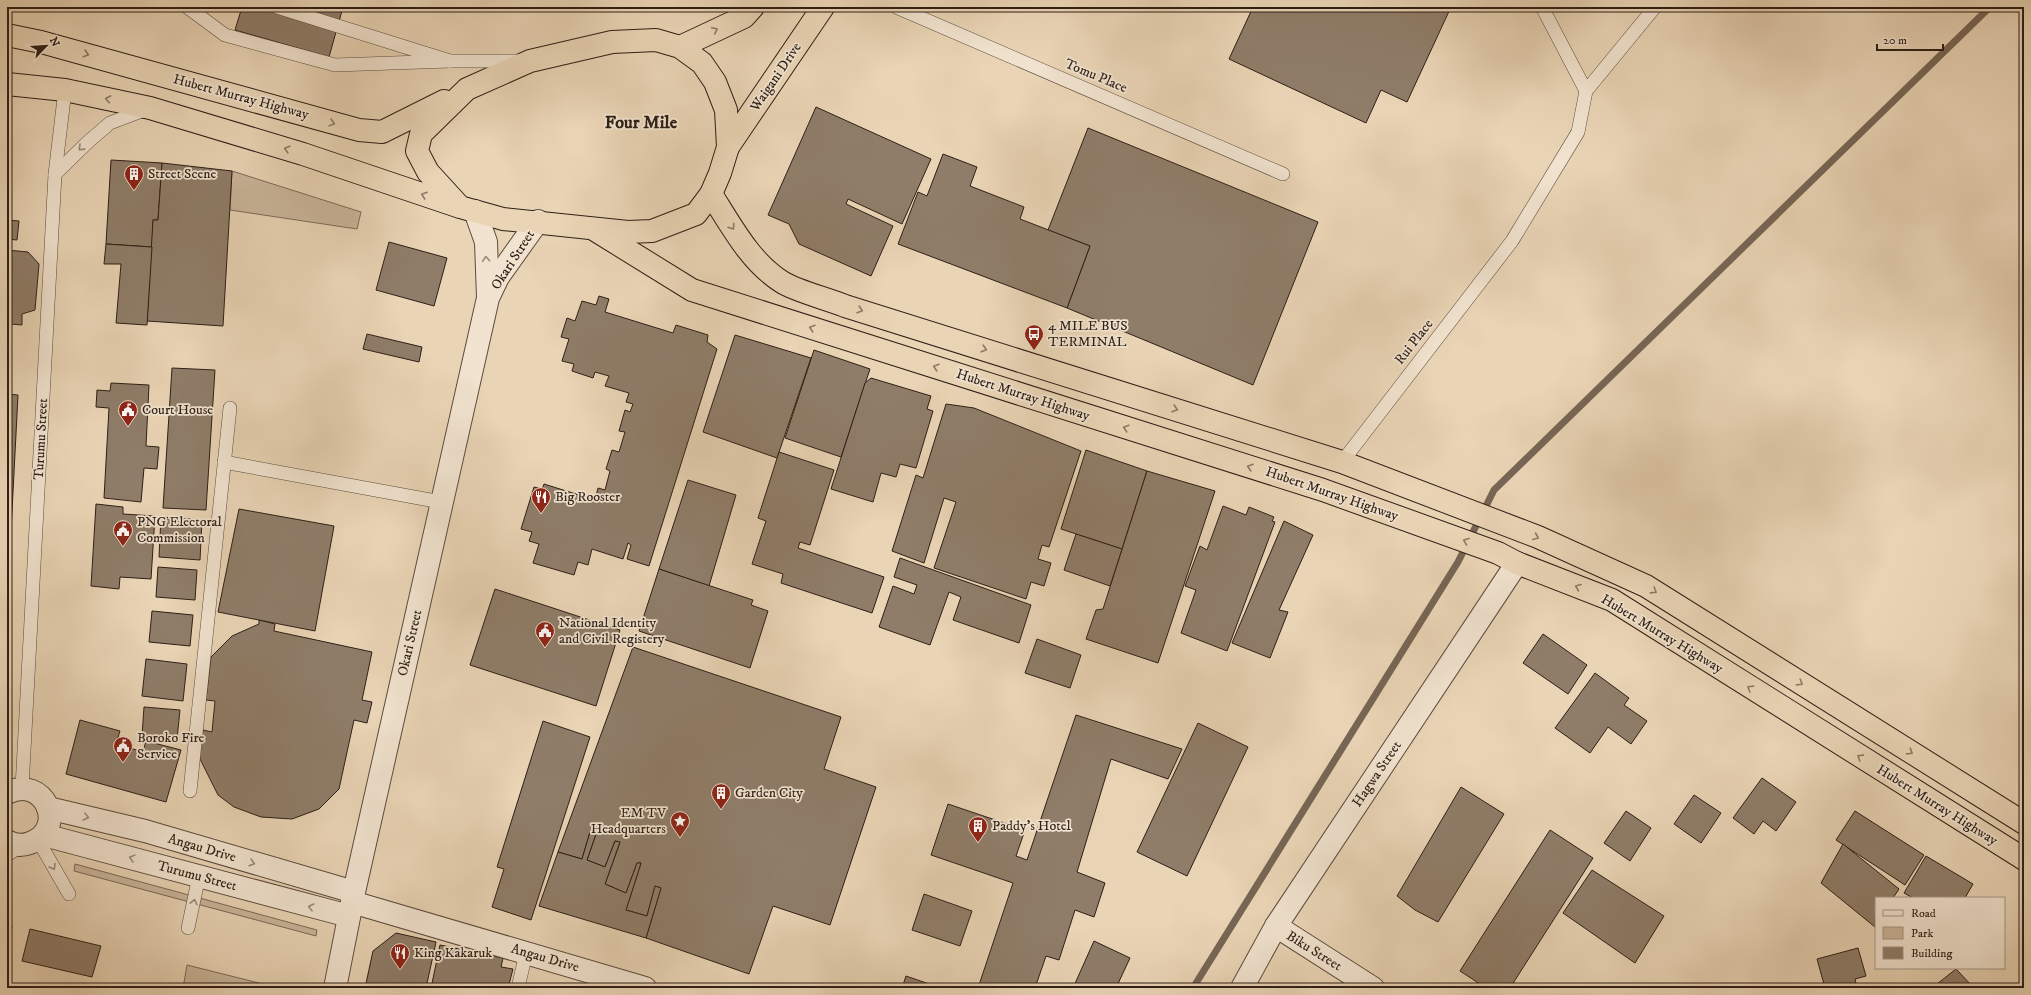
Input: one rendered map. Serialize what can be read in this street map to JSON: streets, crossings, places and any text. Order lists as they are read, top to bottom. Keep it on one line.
{"streets":{"highway":["Waigani Drive","Hubert Murray Highway"],"street":["Okari Street","Turumu Street","Hagwa Street","Angau Drive","Biku Street"],"lane":["Tomu Place","Rui Place"]},"crossings":[["Waigani Drive","Hubert Murray Highway"],["Hubert Murray Highway","Rui Place"],["Hubert Murray Highway","Hagwa Street"],["Okari Street","Turumu Street"],["Okari Street","Angau Drive"],["Turumu Street","Angau Drive"],["Hagwa Street","Biku Street"]],"one_way":["Angau Drive"],"districts":["Four Mile"],"places":{"building":["Street Scene","Garden City","Paddy's Hotel"],"bus stop":["4 MILE BUS TERMINAL"],"public building":["Court House","PNG Electoral Commission","National Identity and Civil Registery","Boroko Fire Service"],"restaurant":["Big Rooster","King Kakaruk"],"place":["EM TV Headquarters"]},"legend":["Road","Park","Building"],"scale_bar":"20 m","north":"top right"}
